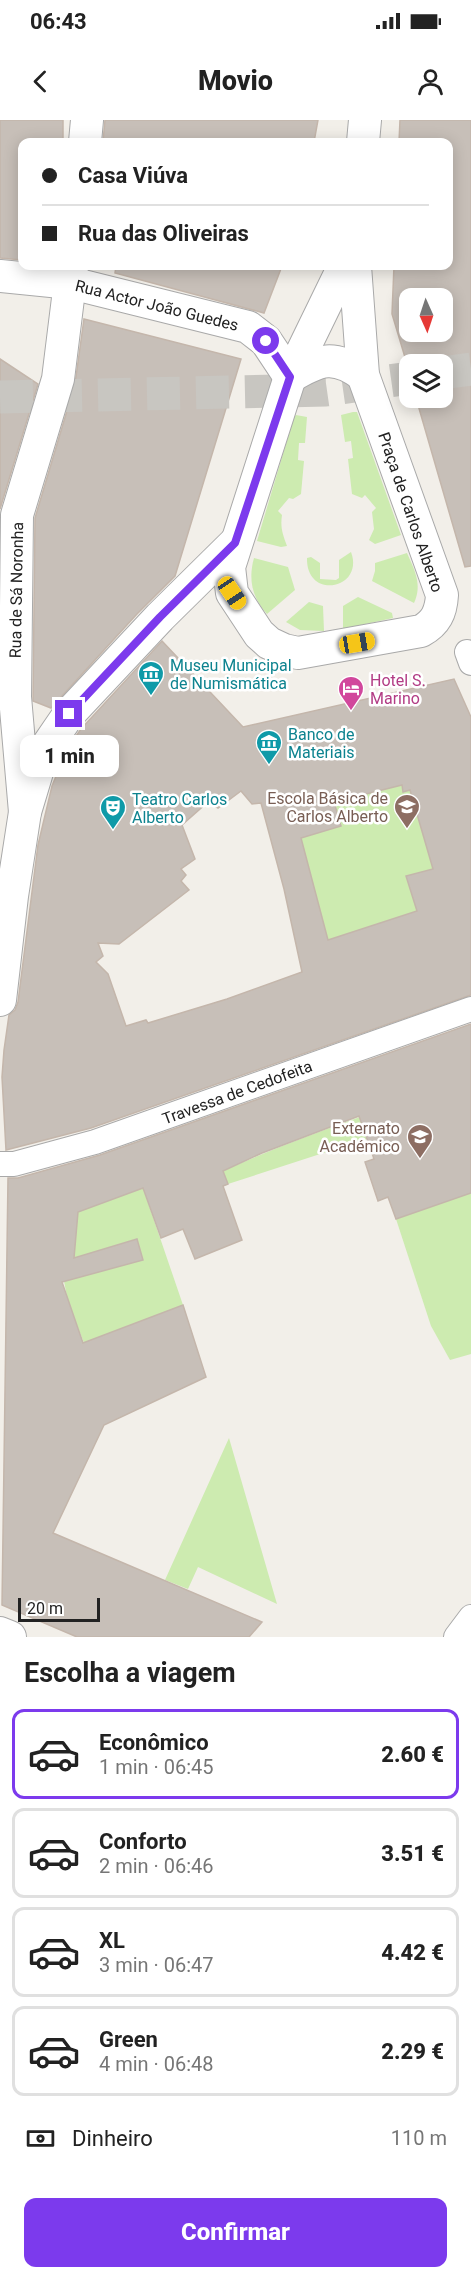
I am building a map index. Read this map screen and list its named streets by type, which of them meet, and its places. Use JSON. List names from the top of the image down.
{
  "streets": {
    "street": [
      "Rua Actor João Guedes",
      "Praça de Carlos Alberto",
      "Rua de Sá Noronha",
      "Travessa de Cedofeita"
    ]
  },
  "crossings": [
    ["Rua Actor João Guedes", "Praça de Carlos Alberto"],
    ["Rua Actor João Guedes", "Rua de Sá Noronha"]
  ],
  "places": {
    "museum": ["Museu Municipal de Numismática", "Banco de Materiais"],
    "hotel": ["Hotel S. Marino"],
    "school or university": ["Escola Básica de Carlos Alberto", "Externato Académico"],
    "theatre": ["Teatro Carlos Alberto"]
  },
  "scale_bar": "20 m",
  "north": "bottom",
  "page": {
    "status": "06:43",
    "header": "Movio",
    "banner": ["Casa Viúva", "Rua das Oliveiras"],
    "bubble": "1 min",
    "scale": "20 m",
    "heading": "Escolha a viagem",
    "list": [
      {
        "name": "Econômico",
        "note": "1 min · 06:45",
        "value": "2.60 €"
      },
      {
        "name": "Conforto",
        "note": "2 min · 06:46",
        "value": "3.51 €"
      },
      {
        "name": "XL",
        "note": "3 min · 06:47",
        "value": "4.42 €"
      },
      {
        "name": "Green",
        "note": "4 min · 06:48",
        "value": "2.29 €"
      }
    ],
    "pay": ["Dinheiro", "110 m"],
    "buttons": "Confirmar"
  }
}
